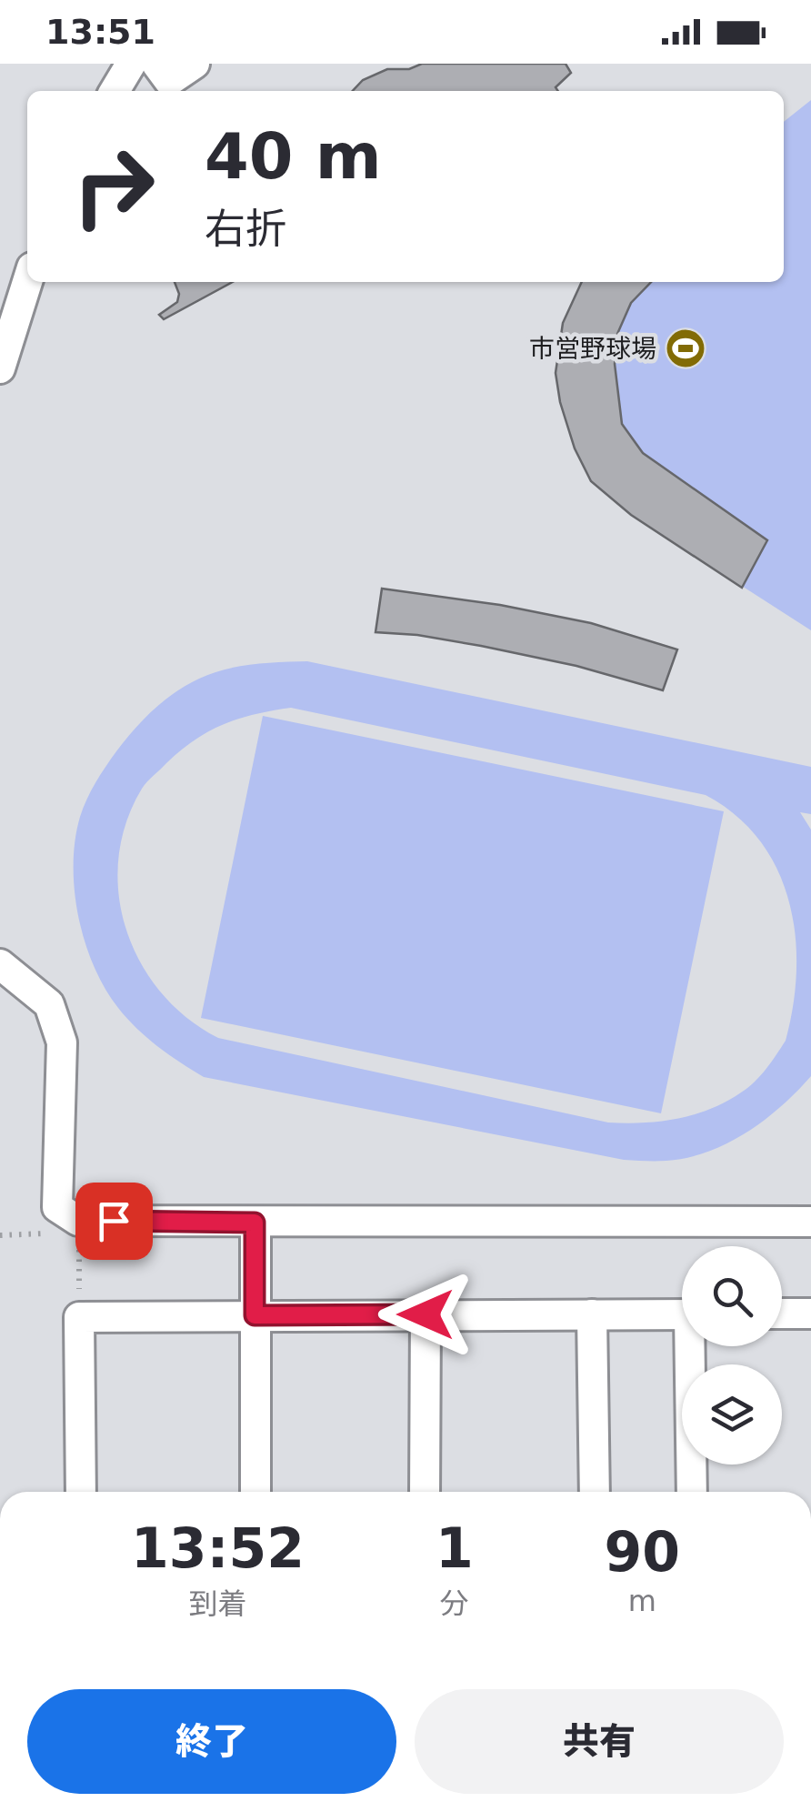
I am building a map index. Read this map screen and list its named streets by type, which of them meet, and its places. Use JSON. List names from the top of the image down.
{
  "places": {
    "sports": ["市営野球場"]
  },
  "page": {
    "status": "13:51",
    "turn": ["40 m", "右折"],
    "eta": [
      "13:52",
      "到着",
      "1",
      "分",
      "90",
      "m"
    ],
    "buttons": ["終了", "共有"]
  }
}
